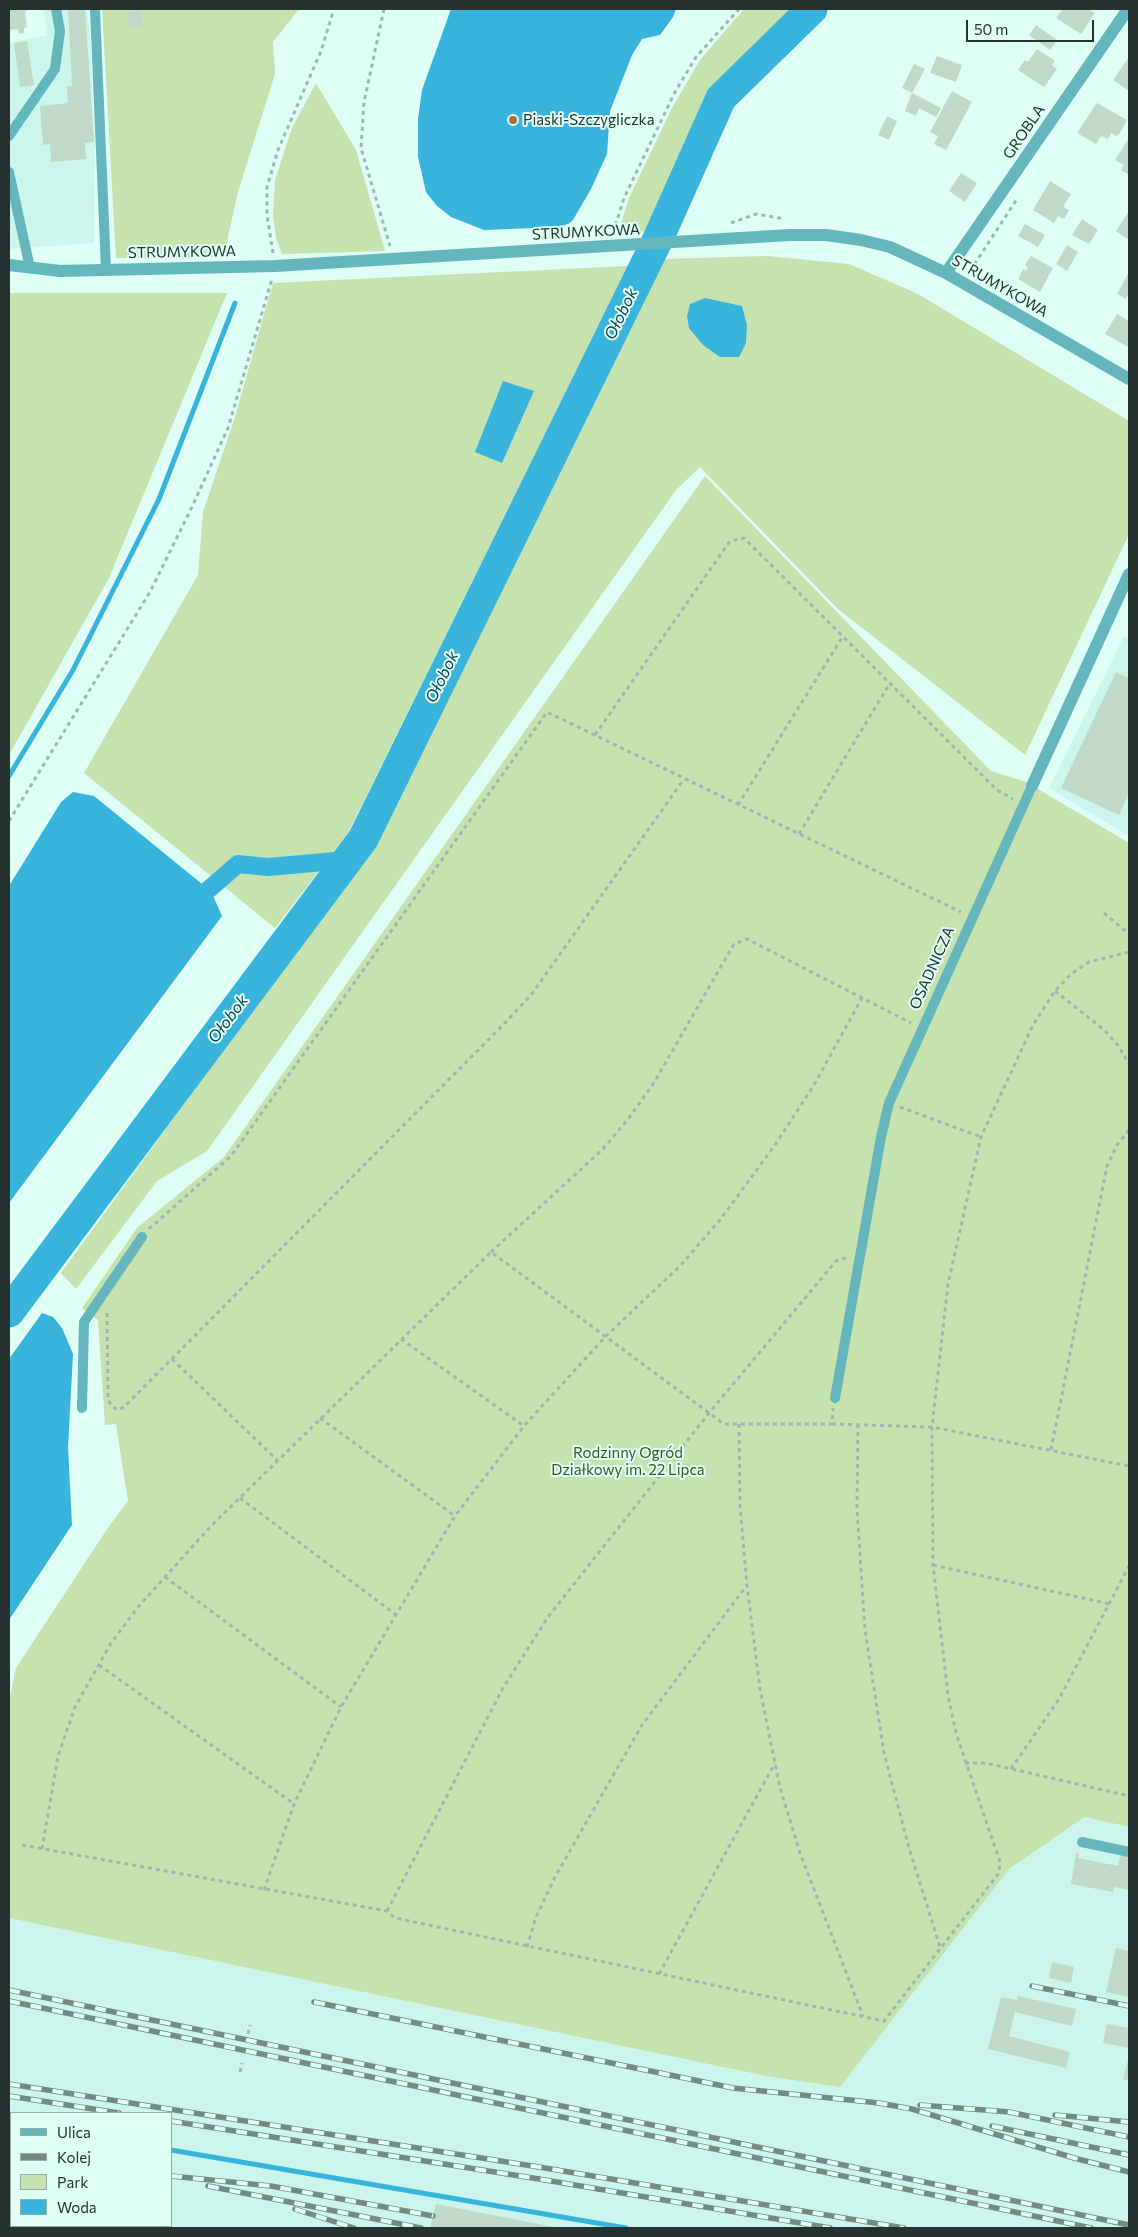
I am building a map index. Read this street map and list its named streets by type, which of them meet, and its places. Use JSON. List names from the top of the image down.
{
  "streets": {
    "street": ["GROBLA", "STRUMYKOWA", "OSADNICZA"]
  },
  "crossings": [
    ["GROBLA", "STRUMYKOWA"]
  ],
  "water": ["Ołobok"],
  "parks": ["Rodzinny Ogród Działkowy im. 22 Lipca"],
  "places": ["Piaski-Szczygliczka"],
  "legend": [
    "Ulica",
    "Kolej",
    "Park",
    "Woda"
  ],
  "scale_bar": "50 m"
}
